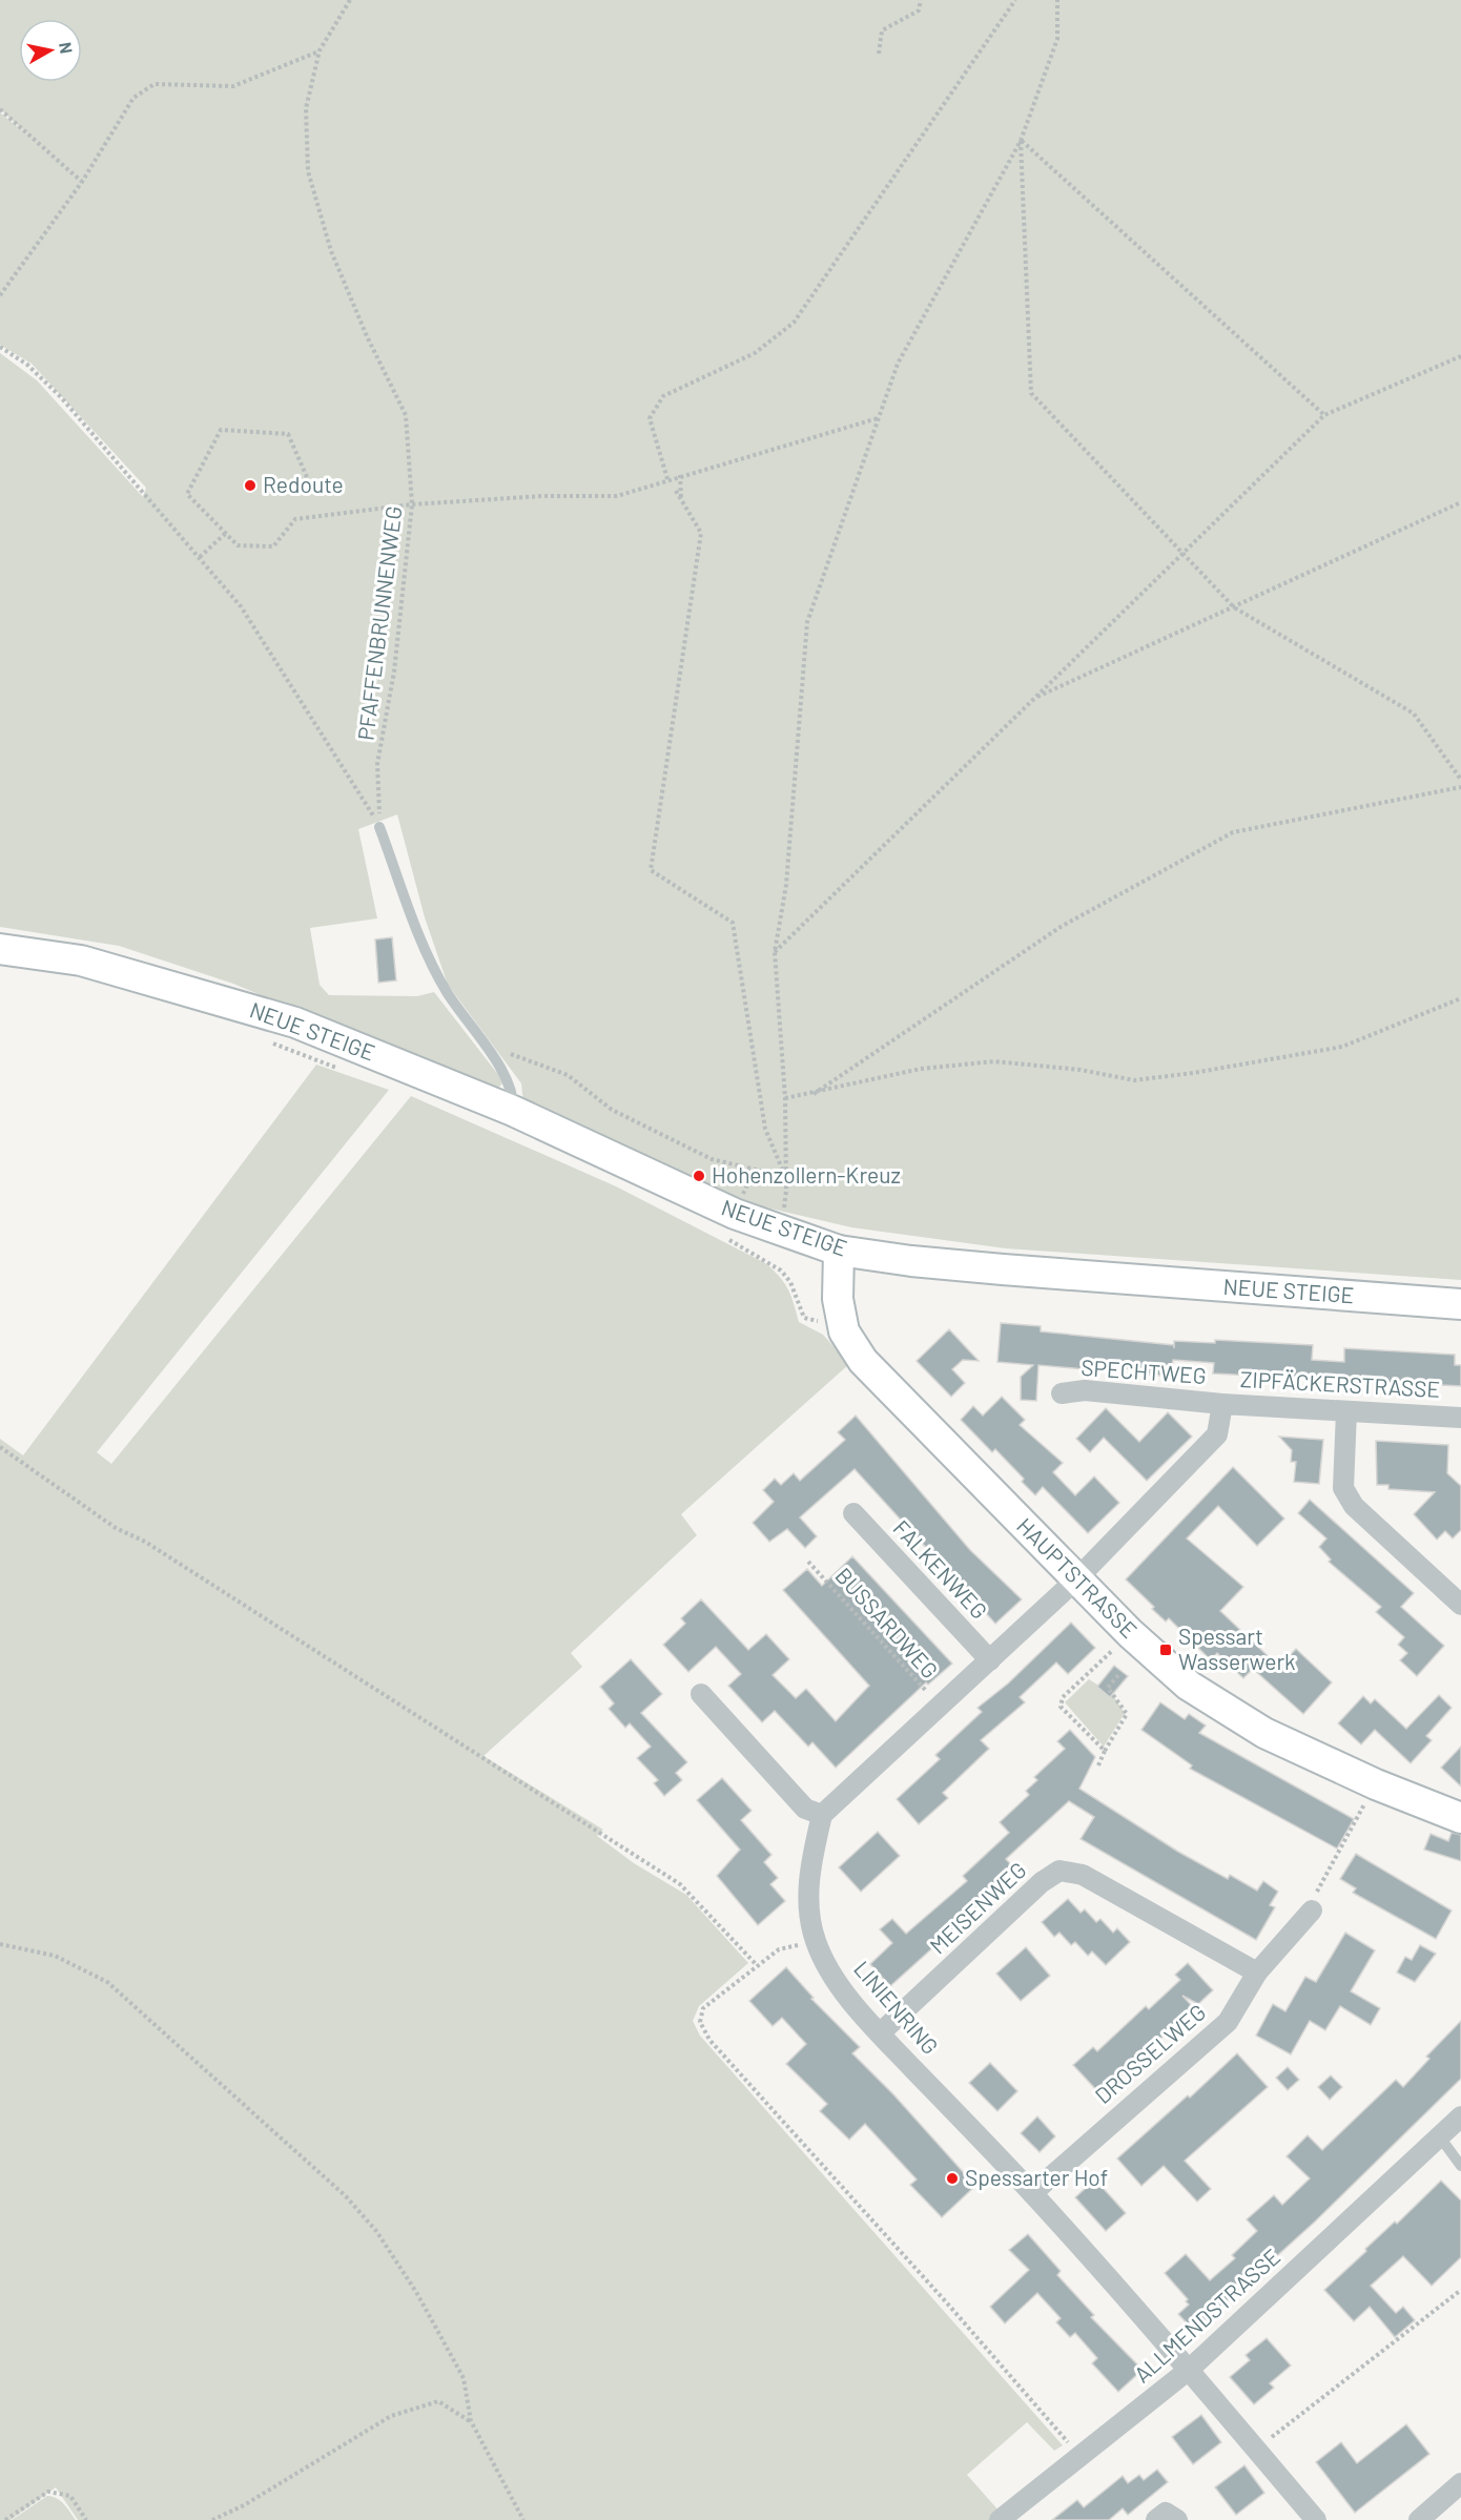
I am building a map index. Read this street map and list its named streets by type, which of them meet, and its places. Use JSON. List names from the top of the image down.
{
  "streets": {
    "main road": ["NEUE STEIGE", "HAUPTSTRASSE"],
    "street": [
      "SPECHTWEG",
      "ZIPFÄCKERSTRASSE",
      "FALKENWEG",
      "MEISENWEG",
      "LINIENRING",
      "DROSSELWEG",
      "ALLMENDSTRASSE"
    ],
    "path": ["PFAFFENBRUNNENWEG", "BUSSARDWEG"]
  },
  "crossings": [
    ["NEUE STEIGE", "HAUPTSTRASSE"],
    ["SPECHTWEG", "ZIPFÄCKERSTRASSE"],
    ["ZIPFÄCKERSTRASSE", "HAUPTSTRASSE"],
    ["MEISENWEG", "LINIENRING"],
    ["MEISENWEG", "DROSSELWEG"],
    ["LINIENRING", "DROSSELWEG"],
    ["LINIENRING", "ALLMENDSTRASSE"]
  ],
  "places": {
    "other": ["Redoute", "Hohenzollern-Kreuz", "Spessarter Hof"],
    "transit": ["Spessart Wasserwerk"]
  },
  "north": "right"
}
